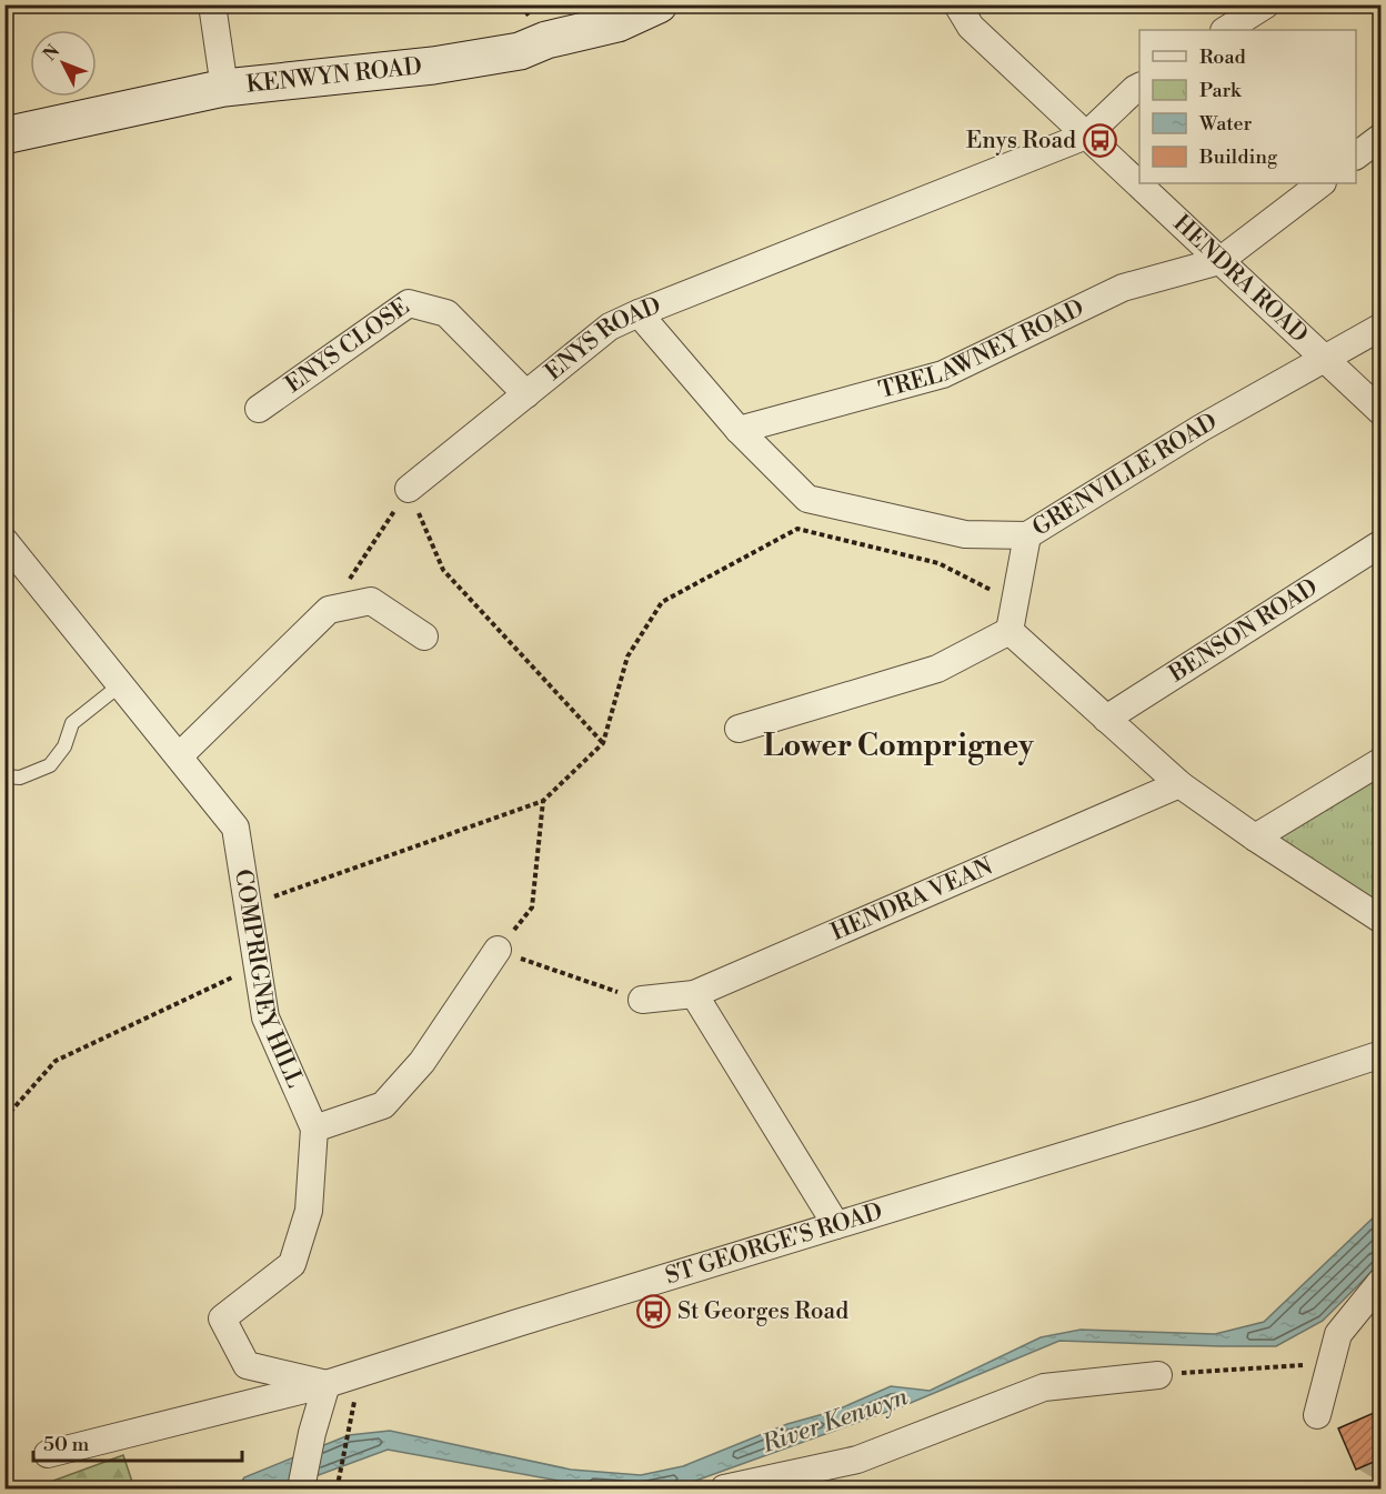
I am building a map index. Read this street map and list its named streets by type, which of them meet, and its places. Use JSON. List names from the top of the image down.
{
  "streets": {
    "main road": ["KENWYN ROAD"],
    "street": [
      "HENDRA ROAD",
      "ENYS ROAD",
      "TRELAWNEY ROAD",
      "ENYS CLOSE",
      "GRENVILLE ROAD",
      "BENSON ROAD",
      "HENDRA VEAN",
      "COMPRIGNEY HILL",
      "ST GEORGE'S ROAD"
    ]
  },
  "crossings": [
    ["HENDRA ROAD", "ENYS ROAD"],
    ["HENDRA ROAD", "TRELAWNEY ROAD"],
    ["HENDRA ROAD", "GRENVILLE ROAD"],
    ["ENYS ROAD", "ENYS CLOSE"],
    ["ENYS ROAD", "GRENVILLE ROAD"],
    ["TRELAWNEY ROAD", "GRENVILLE ROAD"],
    ["COMPRIGNEY HILL", "ST GEORGE'S ROAD"]
  ],
  "districts": ["Lower Comprigney"],
  "water": ["River Kenwyn"],
  "places": {
    "bus stop": ["Enys Road", "St Georges Road"]
  },
  "legend": [
    "Road",
    "Park",
    "Water",
    "Building"
  ],
  "scale_bar": "50 m",
  "north": "top left"
}
